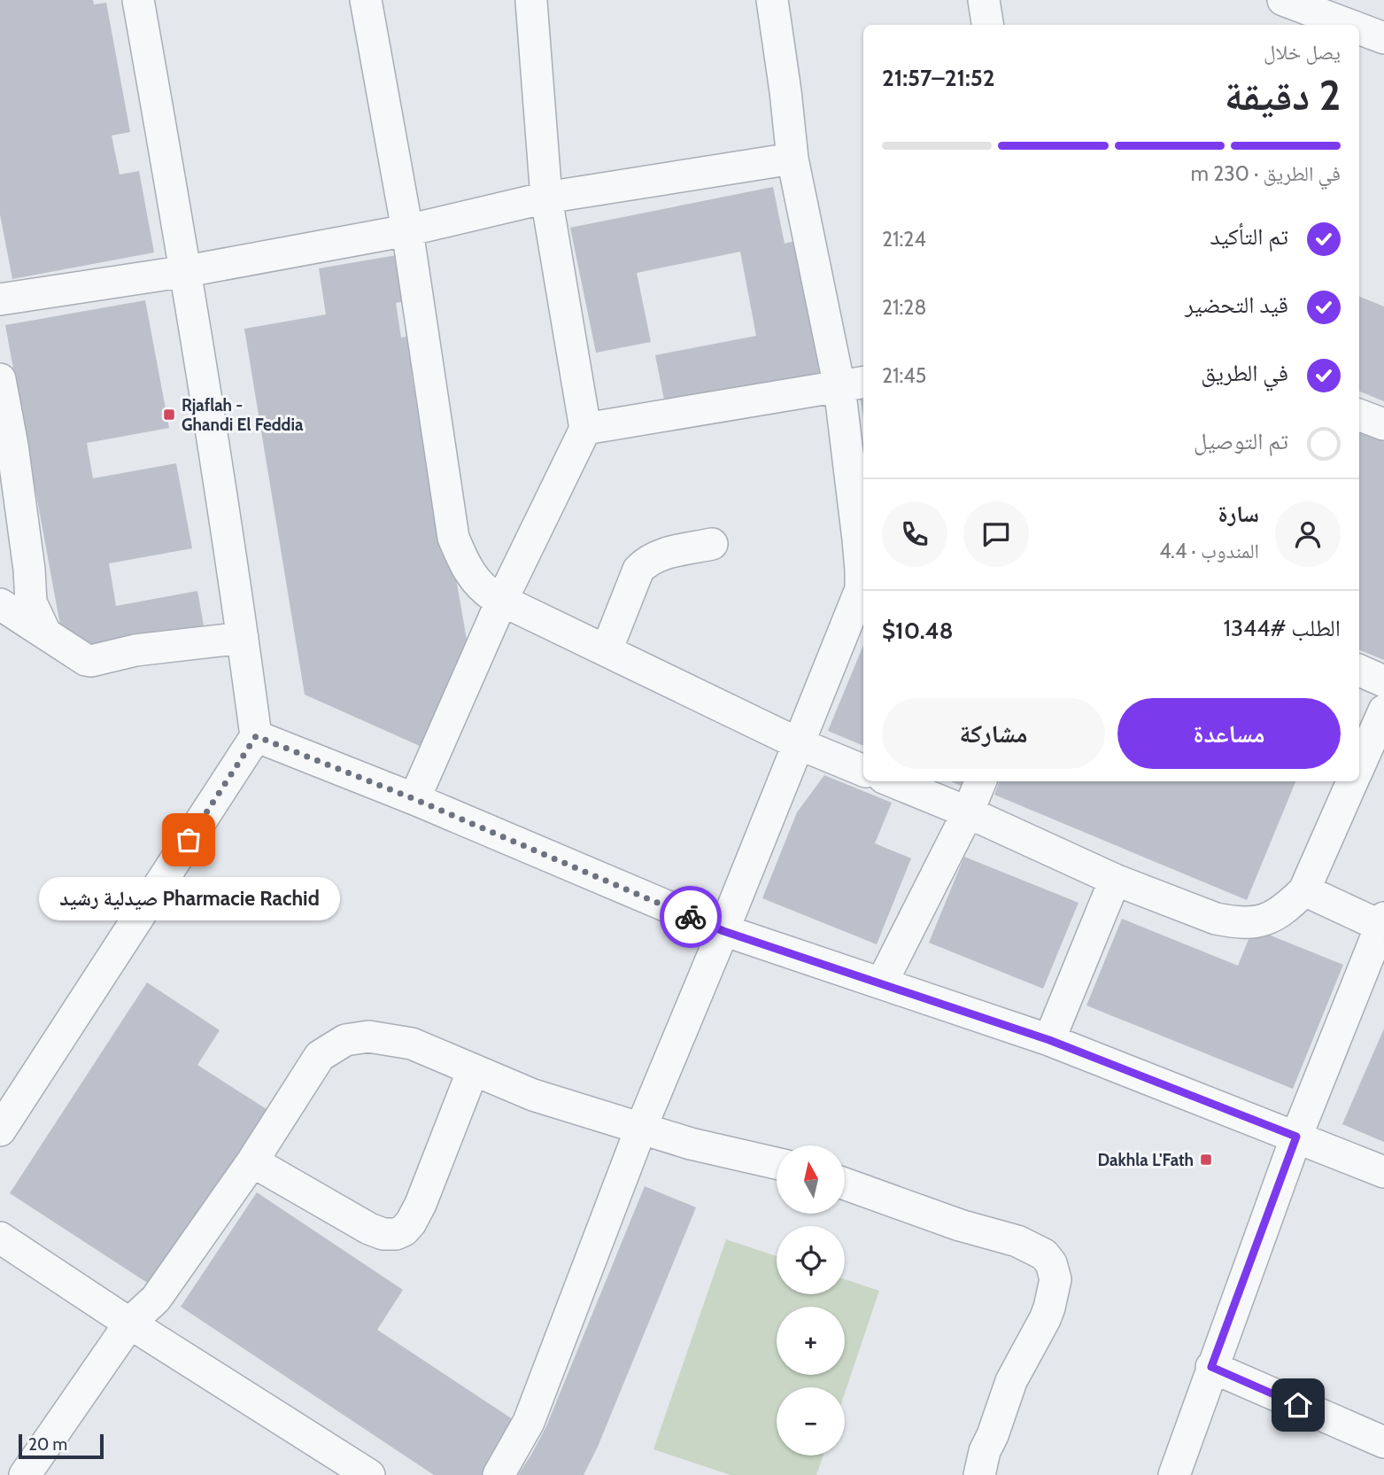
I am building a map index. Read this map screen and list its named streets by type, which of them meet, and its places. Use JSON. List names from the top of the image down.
{
  "places": {
    "transit": ["Rjaflah - Ghandi El Feddia", "Dakhla L'Fath"],
    "other": ["Pharmacie Rachid صيدلية رشيد"]
  },
  "scale_bar": "20 m",
  "north": "top",
  "page": {
    "heading": ["2 دقيقة", "يصل خلال", "21:52–21:57"],
    "panel": [
      "سارة",
      "المندوب · 4.4",
      "الطلب #1344",
      "$10.48"
    ],
    "bar": "في الطريق · 230 m",
    "list": [
      ["تم التأكيد", "21:24"],
      ["قيد التحضير", "21:28"],
      ["في الطريق", "21:45"],
      "تم التوصيل"
    ],
    "buttons": ["مساعدة", "مشاركة"],
    "bubble": "Pharmacie Rachid صيدلية رشيد",
    "map_buttons": ["+", "−"],
    "scale": "20 m"
  }
}
